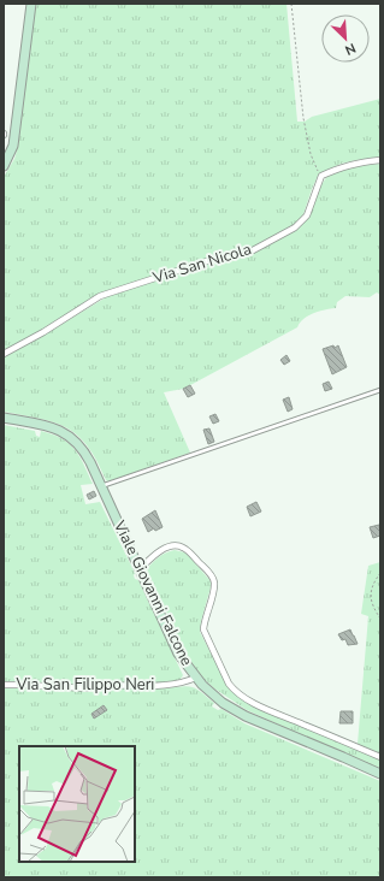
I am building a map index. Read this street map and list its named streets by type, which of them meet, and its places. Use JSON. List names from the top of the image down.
{
  "streets": {
    "street": ["Via San Nicola", "Viale Giovanni Falcone", "Via San Filippo Neri"]
  },
  "crossings": [
    ["Viale Giovanni Falcone", "Via San Filippo Neri"]
  ],
  "north": "bottom right"
}
